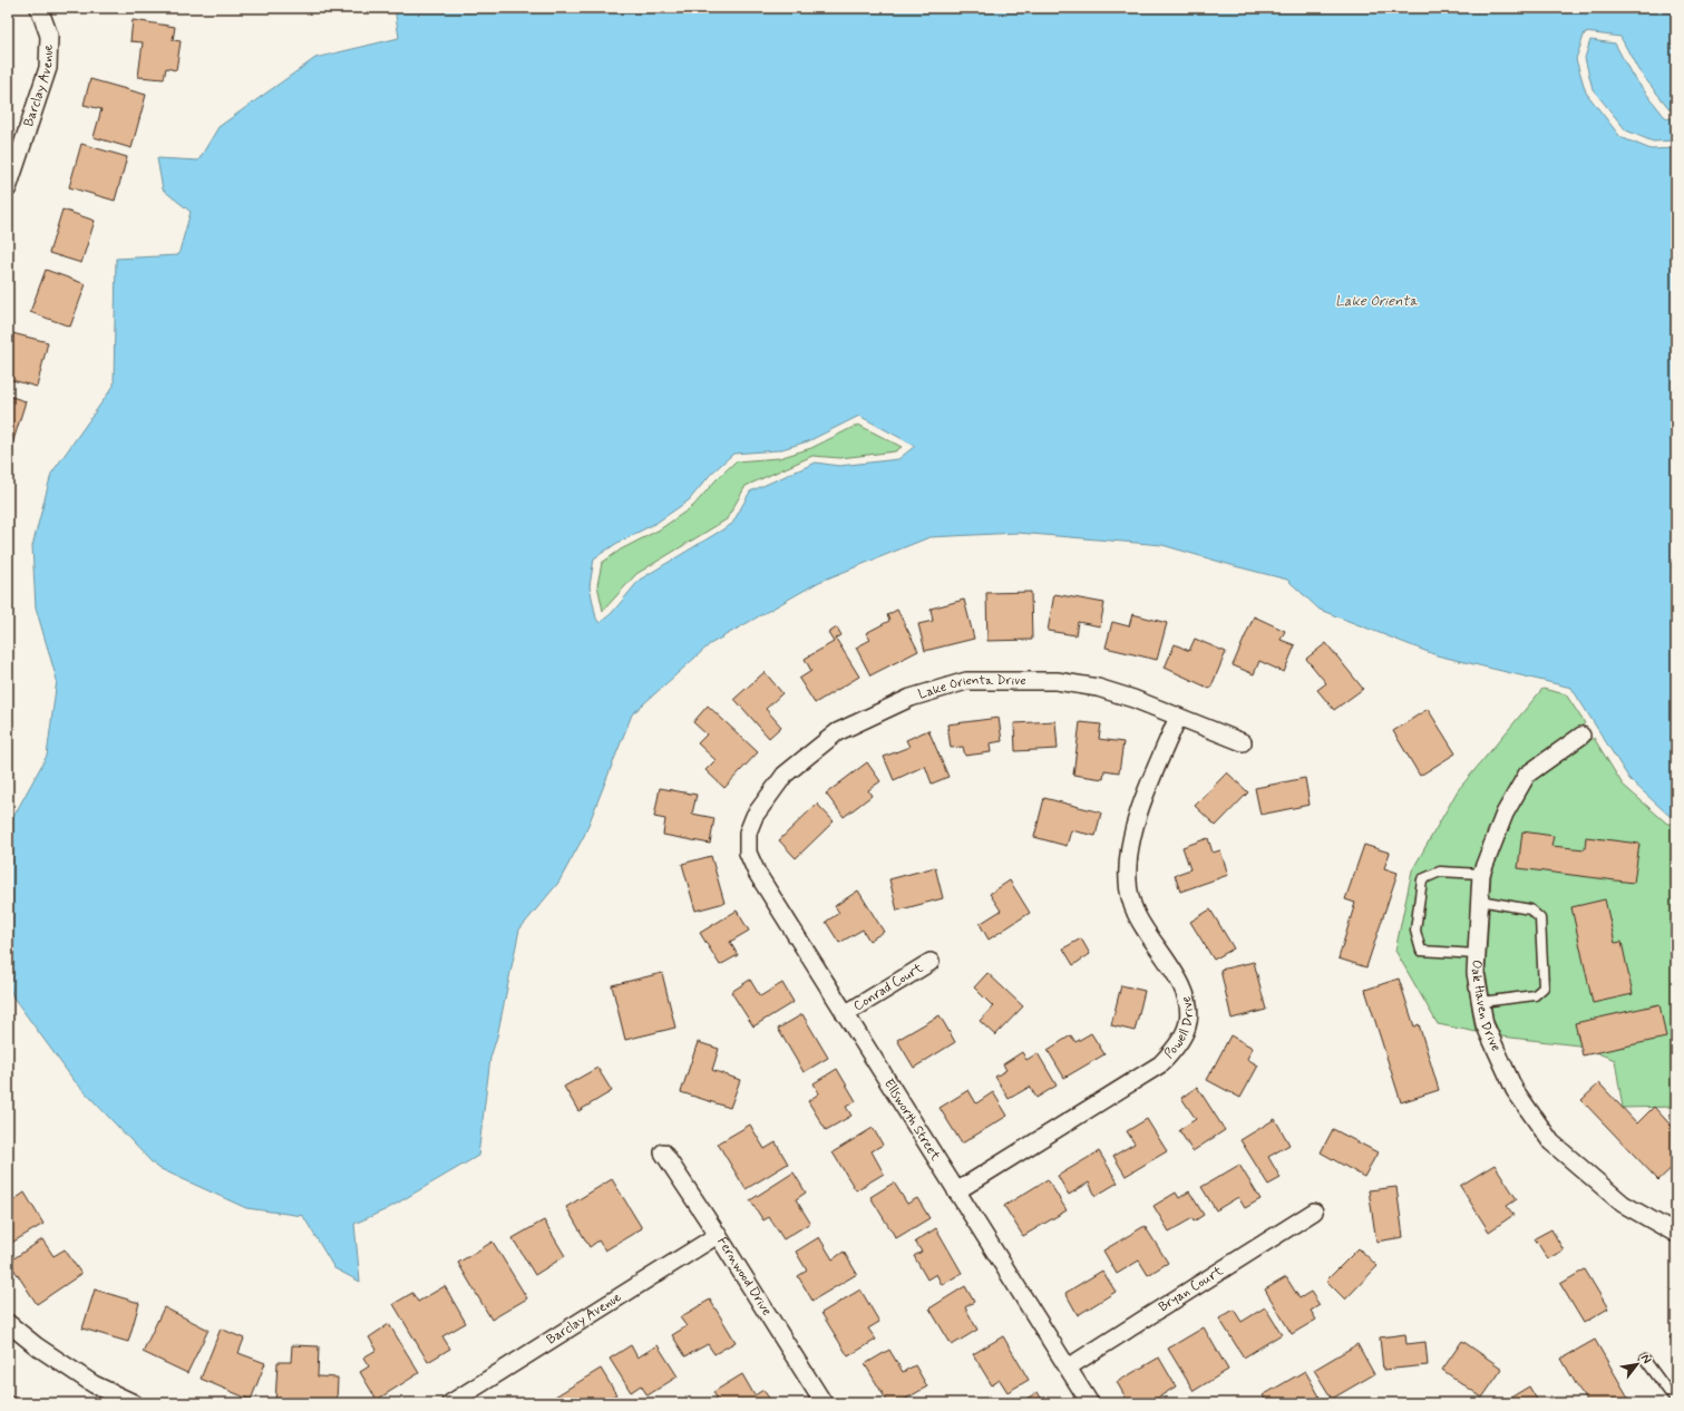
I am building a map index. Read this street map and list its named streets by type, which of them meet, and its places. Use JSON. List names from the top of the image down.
{
  "streets": {
    "street": [
      "Barclay Avenue",
      "Lake Orienta Drive",
      "Conrad Court",
      "Oak Haven Drive",
      "Powell Drive",
      "Ellsworth Street",
      "Fernwood Drive",
      "Bryan Court"
    ]
  },
  "crossings": [
    ["Barclay Avenue", "Fernwood Drive"],
    ["Lake Orienta Drive", "Powell Drive"],
    ["Lake Orienta Drive", "Ellsworth Street"],
    ["Conrad Court", "Ellsworth Street"],
    ["Powell Drive", "Ellsworth Street"],
    ["Ellsworth Street", "Bryan Court"]
  ],
  "water": ["Lake Orienta"],
  "north": "top right"
}
